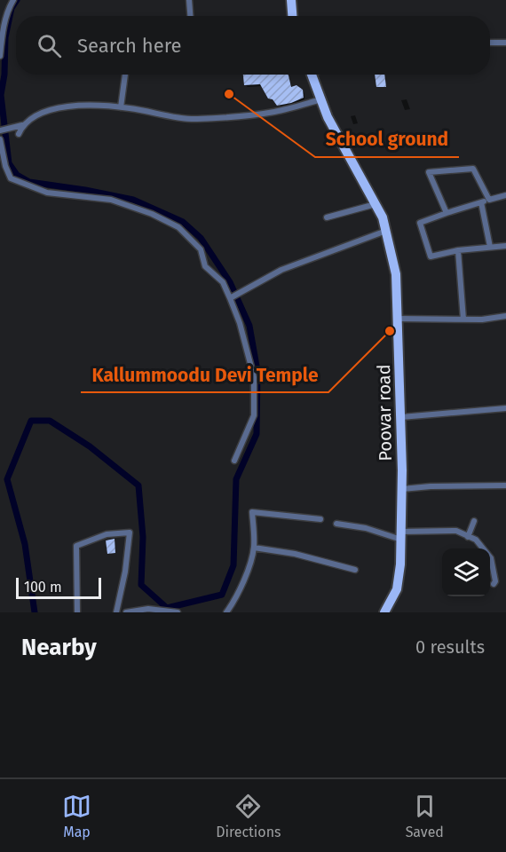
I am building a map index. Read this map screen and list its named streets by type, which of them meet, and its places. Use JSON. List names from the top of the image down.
{
  "streets": {
    "main road": ["Poovar road"]
  },
  "places": ["School ground", "Kallummoodu Devi Temple"],
  "scale_bar": "100 m",
  "page": {
    "search": "Search here",
    "scale": "100 m",
    "heading": ["Nearby", "0 results"],
    "nav": ["Map", "Directions", "Saved"]
  }
}
